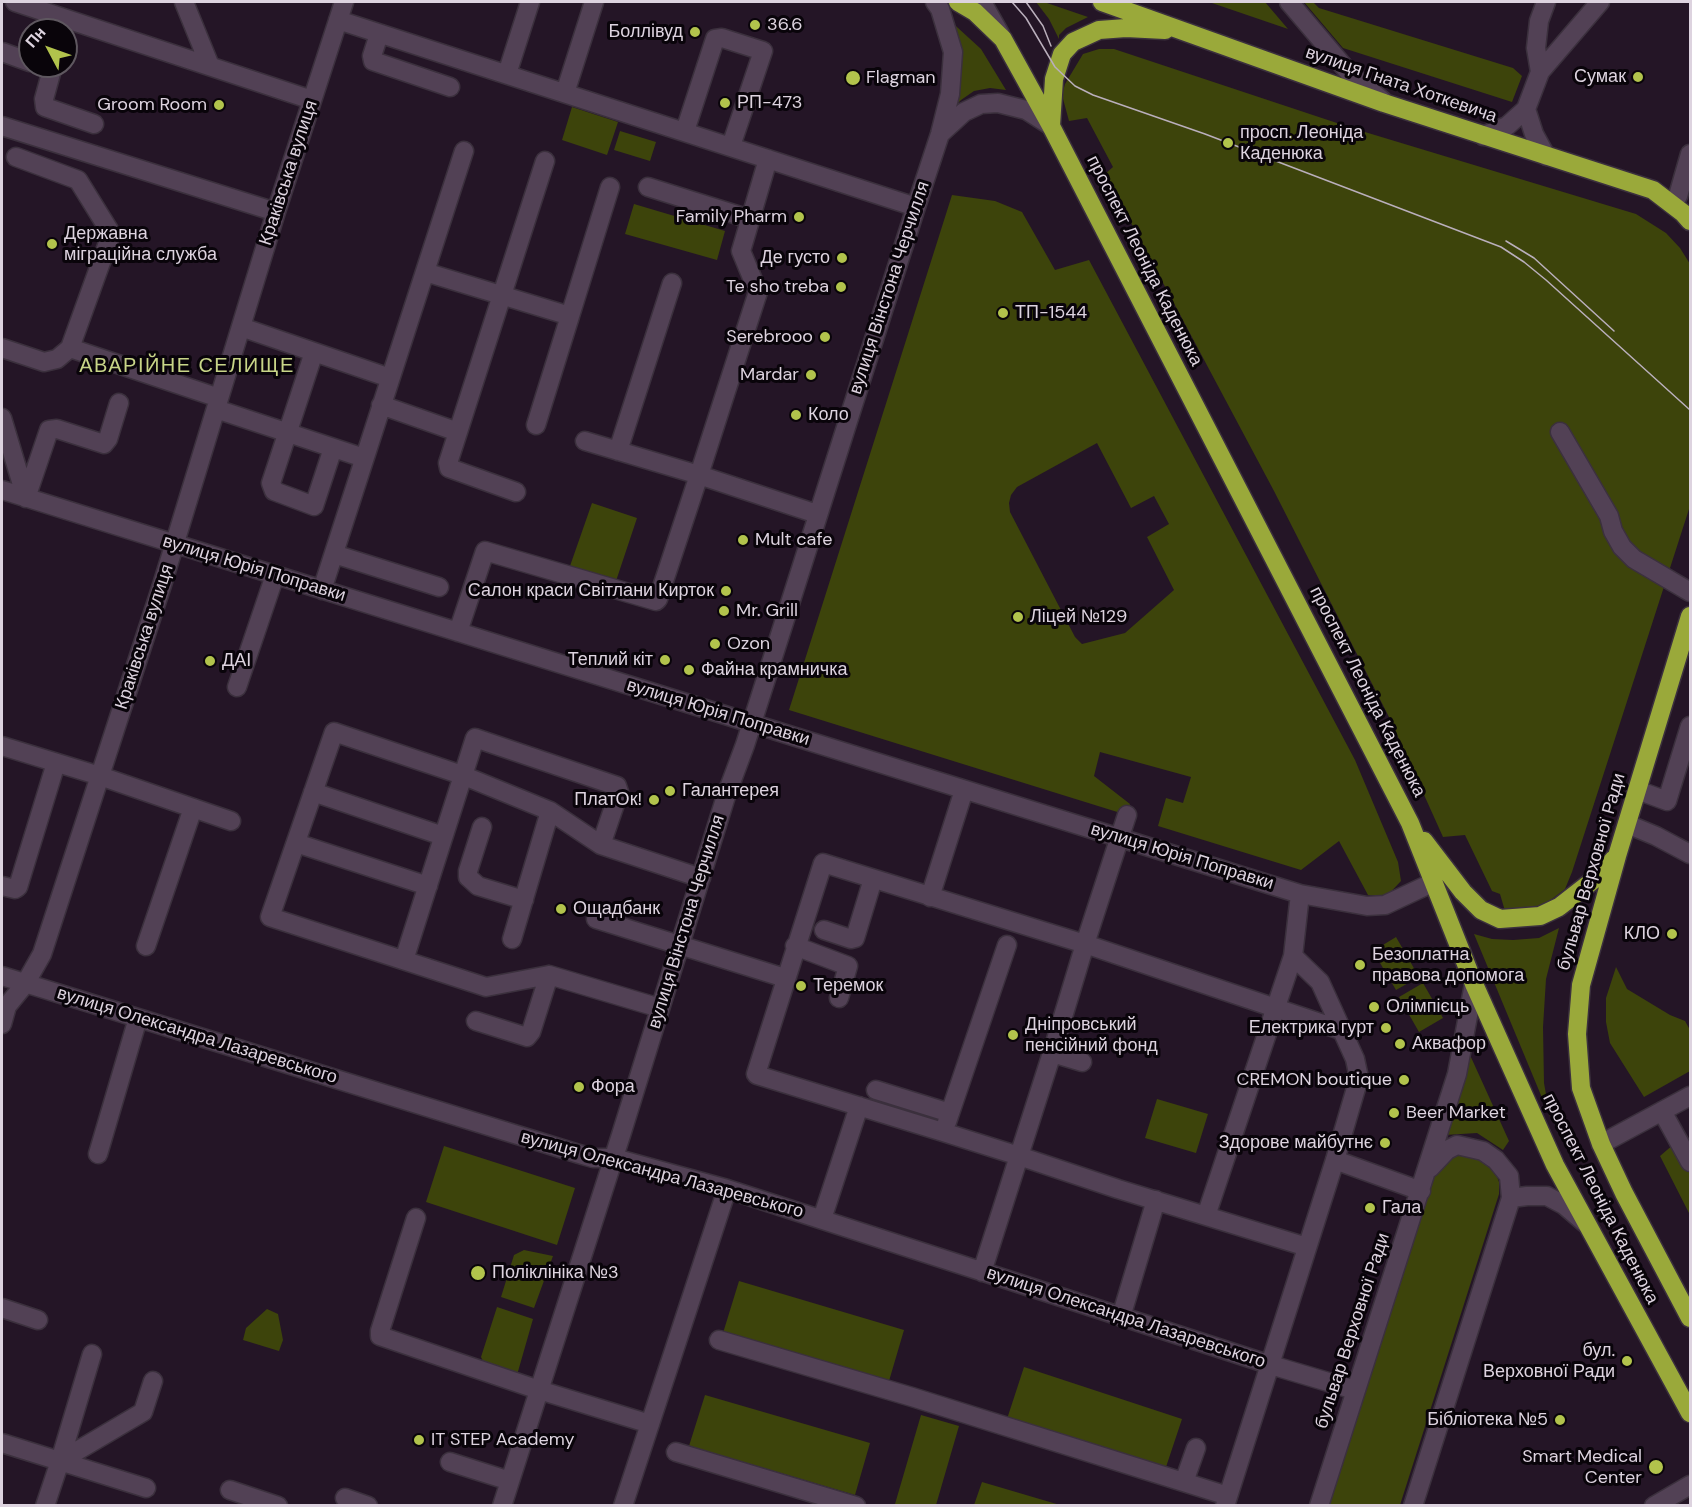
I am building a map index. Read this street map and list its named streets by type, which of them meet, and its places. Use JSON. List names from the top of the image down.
{
  "streets": {
    "highway": ["вулиця Гната Хоткевича", "проспект Леоніда Каденюка", "бульвар Верховної Ради"],
    "street": [
      "Краківська вулиця",
      "вулиця Вінстона Черчилля",
      "вулиця Юрія Поправки",
      "вулиця Олександра Лазаревського"
    ]
  },
  "crossings": [
    ["Краківська вулиця", "вулиця Юрія Поправки"],
    ["Краківська вулиця", "вулиця Олександра Лазаревського"],
    ["проспект Леоніда Каденюка", "вулиця Вінстона Черчилля"],
    ["проспект Леоніда Каденюка", "вулиця Юрія Поправки"],
    ["проспект Леоніда Каденюка", "бульвар Верховної Ради"],
    ["вулиця Вінстона Черчилля", "вулиця Юрія Поправки"],
    ["вулиця Вінстона Черчилля", "вулиця Олександра Лазаревського"],
    ["бульвар Верховної Ради", "вулиця Олександра Лазаревського"]
  ],
  "districts": ["АВАРІЙНЕ СЕЛИЩЕ"],
  "places": [
    "36.6",
    "Боллівуд",
    "Сумак",
    "Flagman",
    "РП-473",
    "Groom Room",
    "просп. Леоніда Каденюка",
    "Family Pharm",
    "Державна міграційна служба",
    "Де густо",
    "Te sho treba",
    "ТП-1544",
    "Serebrooo",
    "Mardar",
    "Коло",
    "Mult cafe",
    "Салон краси Світлани Кирток",
    "Mr. Grill",
    "Ліцей №129",
    "Ozon",
    "Теплий кіт",
    "ДАІ",
    "Файна крамничка",
    "Галантерея",
    "ПлатОк!",
    "Ощадбанк",
    "КЛО",
    "Безоплатна правова допомога",
    "Теремок",
    "Олімпієць",
    "Електрика гурт",
    "Дніпровський пенсійний фонд",
    "Аквафор",
    "CREMON boutique",
    "Фора",
    "Beer Market",
    "Здорове майбутнє",
    "Гала",
    "Поліклініка №3",
    "бул. Верховної Ради",
    "Бібліотека №5",
    "IT STEP Academy",
    "Smart Medical Center"
  ],
  "north": "top left"
}
